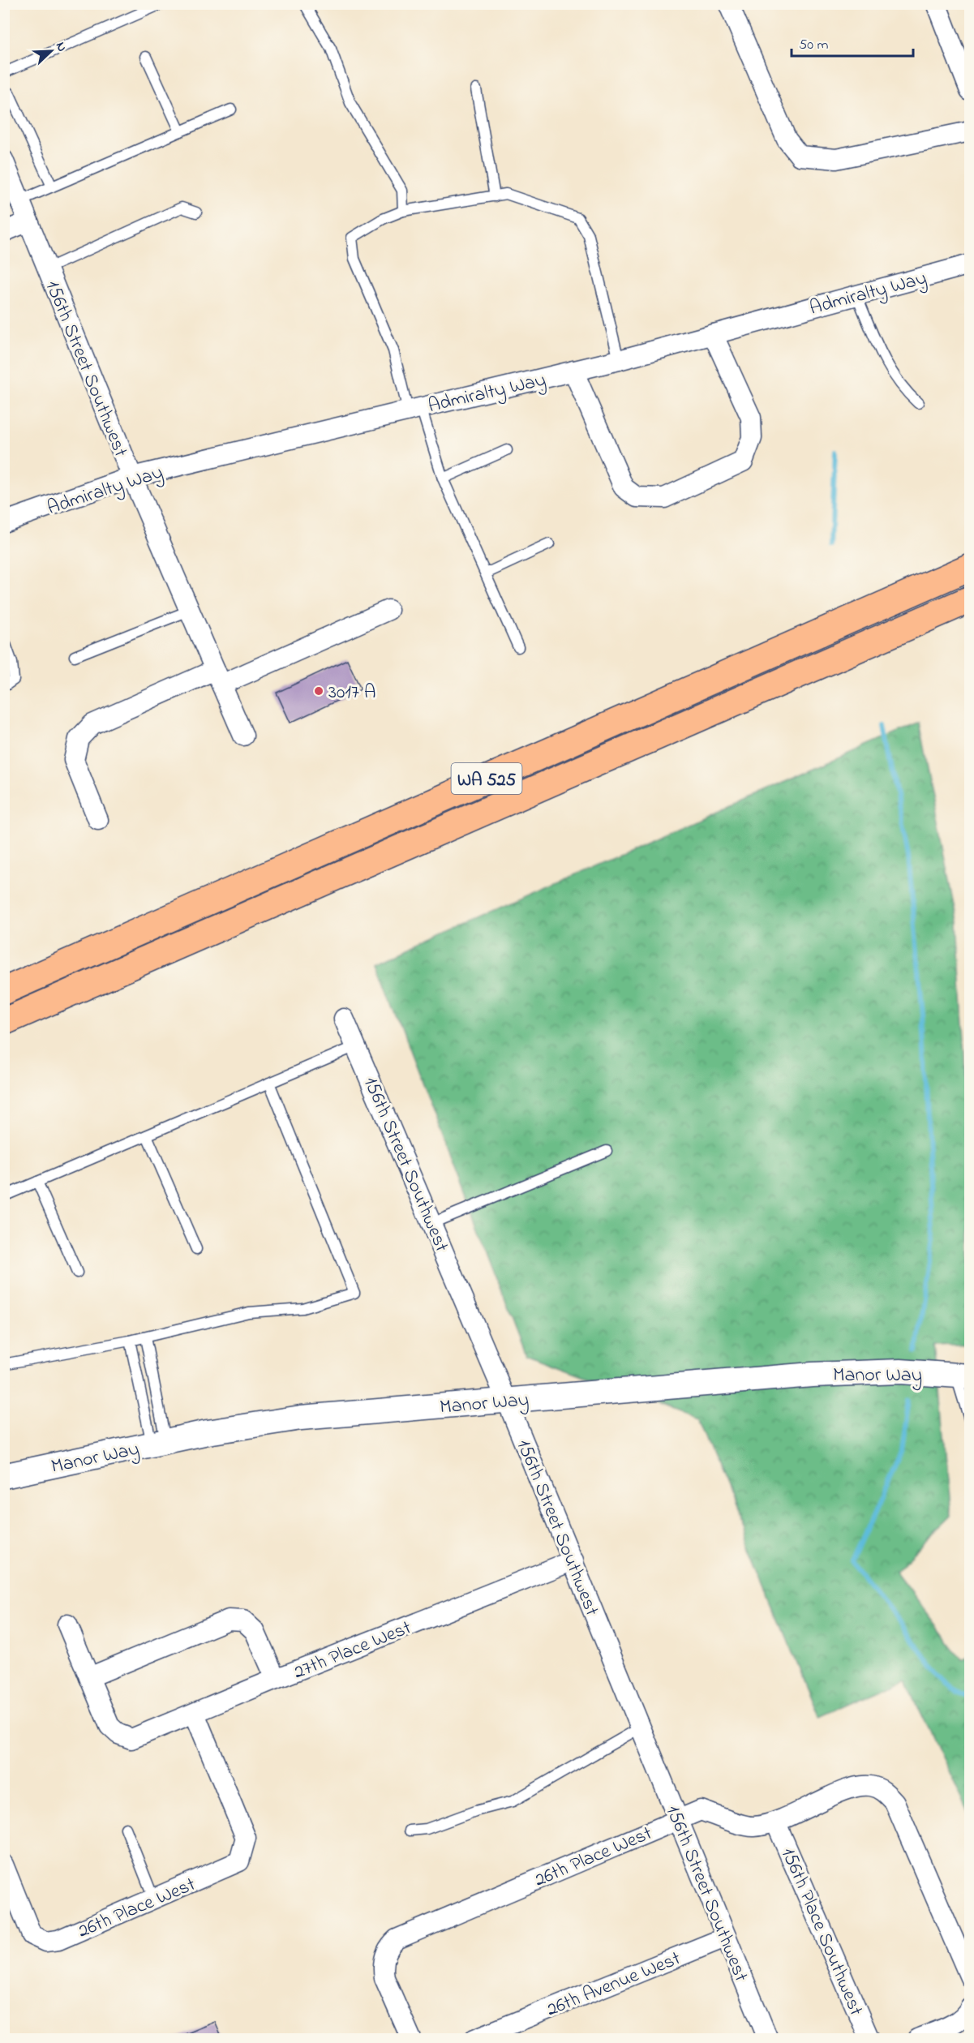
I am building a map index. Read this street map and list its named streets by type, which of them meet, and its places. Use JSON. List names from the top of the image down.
{
  "streets": {
    "highway": ["WA 525"],
    "street": [
      "Admiralty Way",
      "156th Street Southwest",
      "Manor Way",
      "27th Place West",
      "26th Place West",
      "156th Place Southwest",
      "26th Avenue West"
    ]
  },
  "crossings": [
    ["Admiralty Way", "156th Street Southwest"],
    ["156th Street Southwest", "Manor Way"],
    ["156th Street Southwest", "27th Place West"],
    ["156th Street Southwest", "26th Place West"],
    ["156th Street Southwest", "26th Avenue West"],
    ["27th Place West", "26th Place West"],
    ["26th Place West", "156th Place Southwest"]
  ],
  "places": ["3017 A"],
  "scale_bar": "50 m",
  "north": "top right"
}
